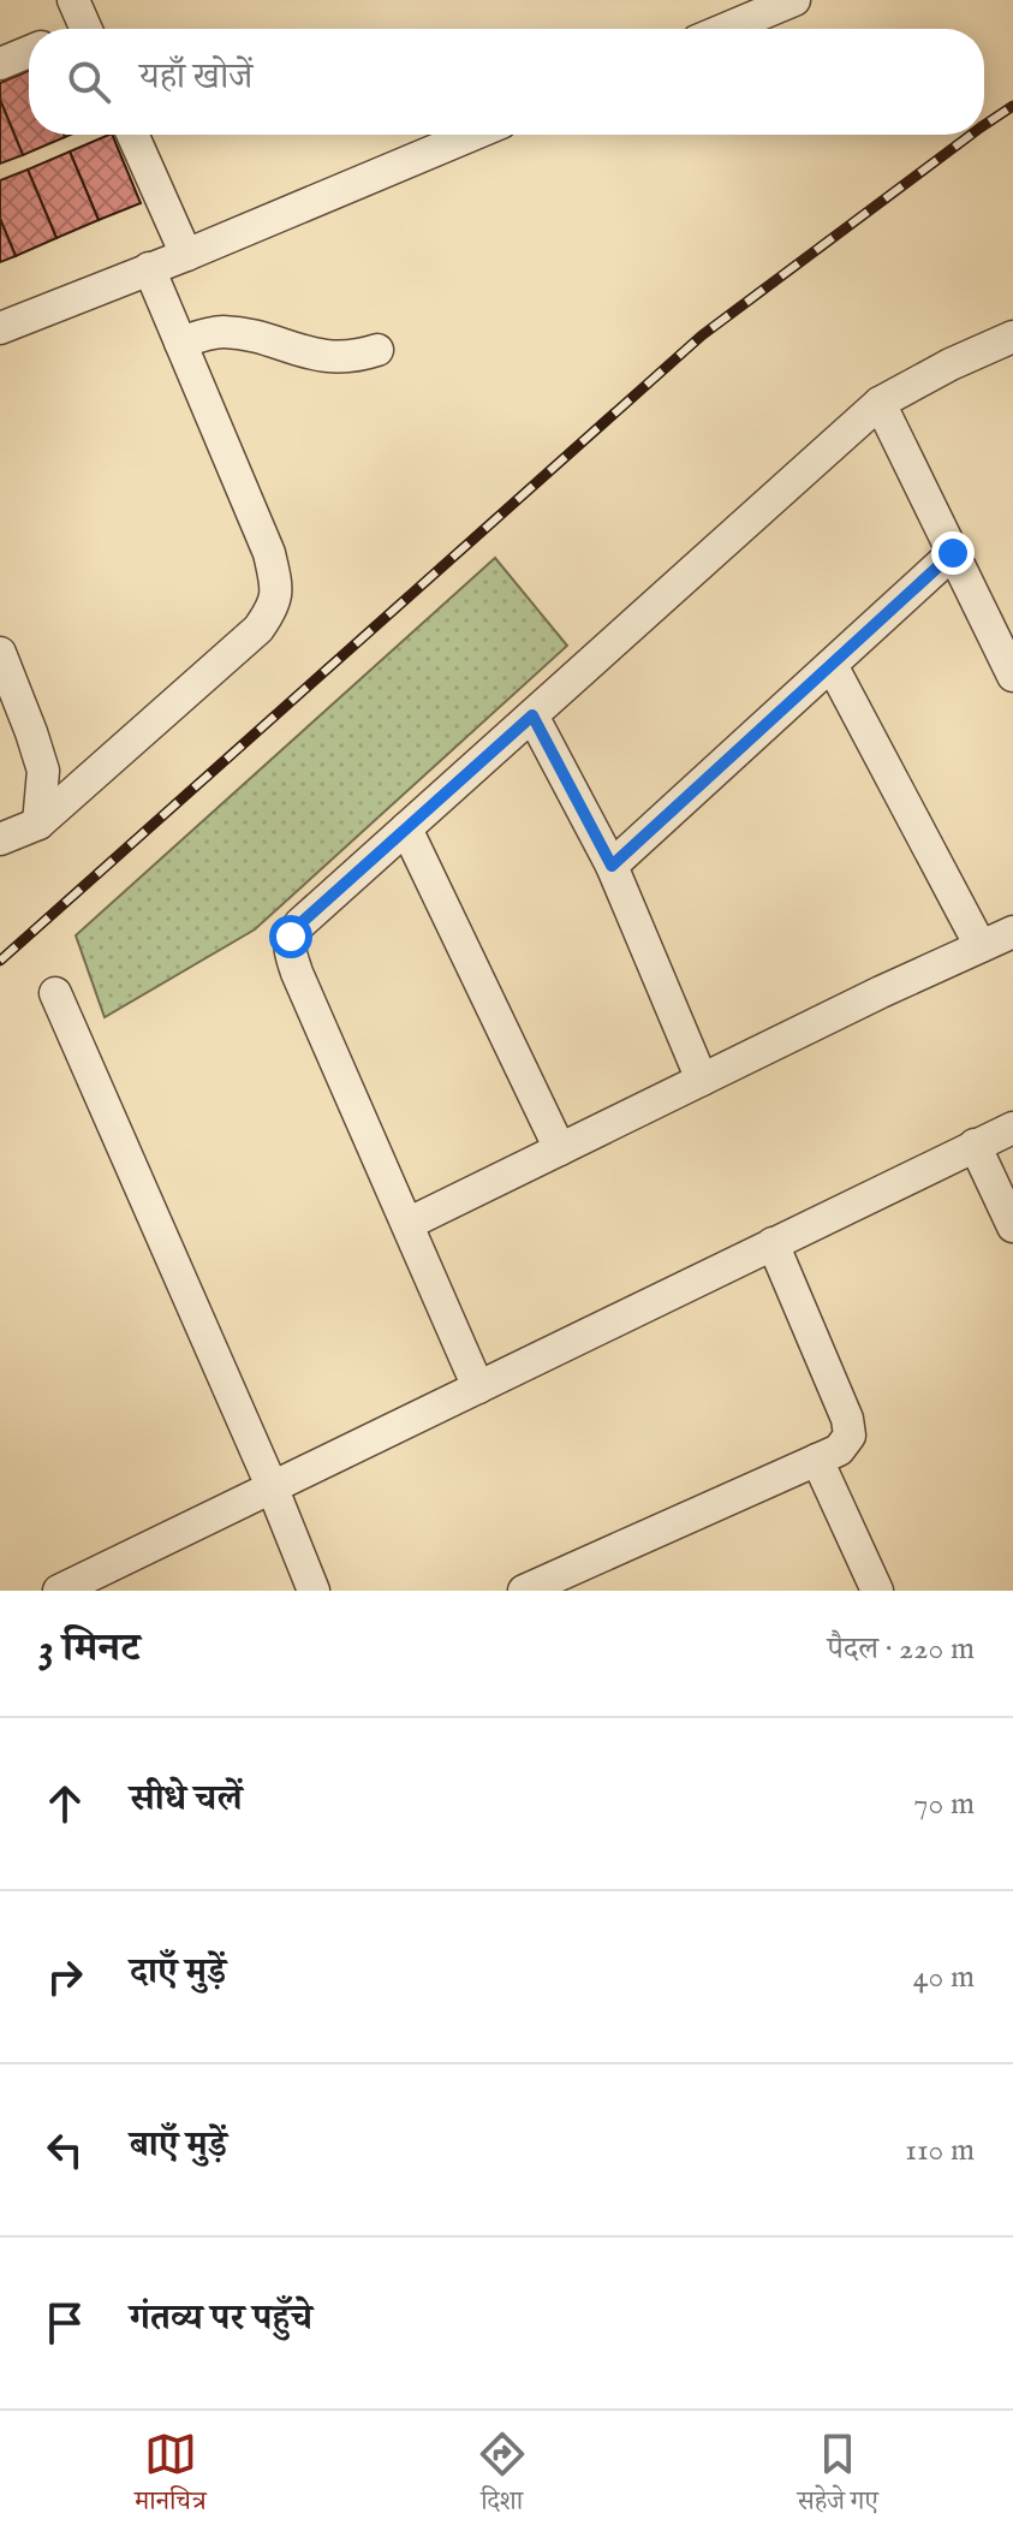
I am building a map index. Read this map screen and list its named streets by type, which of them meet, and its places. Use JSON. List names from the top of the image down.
{
  "page": {
    "search": "यहाँ खोजें",
    "heading": ["3 मिनट", "पैदल · 220 m"],
    "list": [
      ["सीधे चलें", "70 m"],
      ["दाएँ मुड़ें", "40 m"],
      ["बाएँ मुड़ें", "110 m"],
      "गंतव्य पर पहुँचे"
    ],
    "nav": ["मानचित्र", "दिशा", "सहेजे गए"]
  }
}
